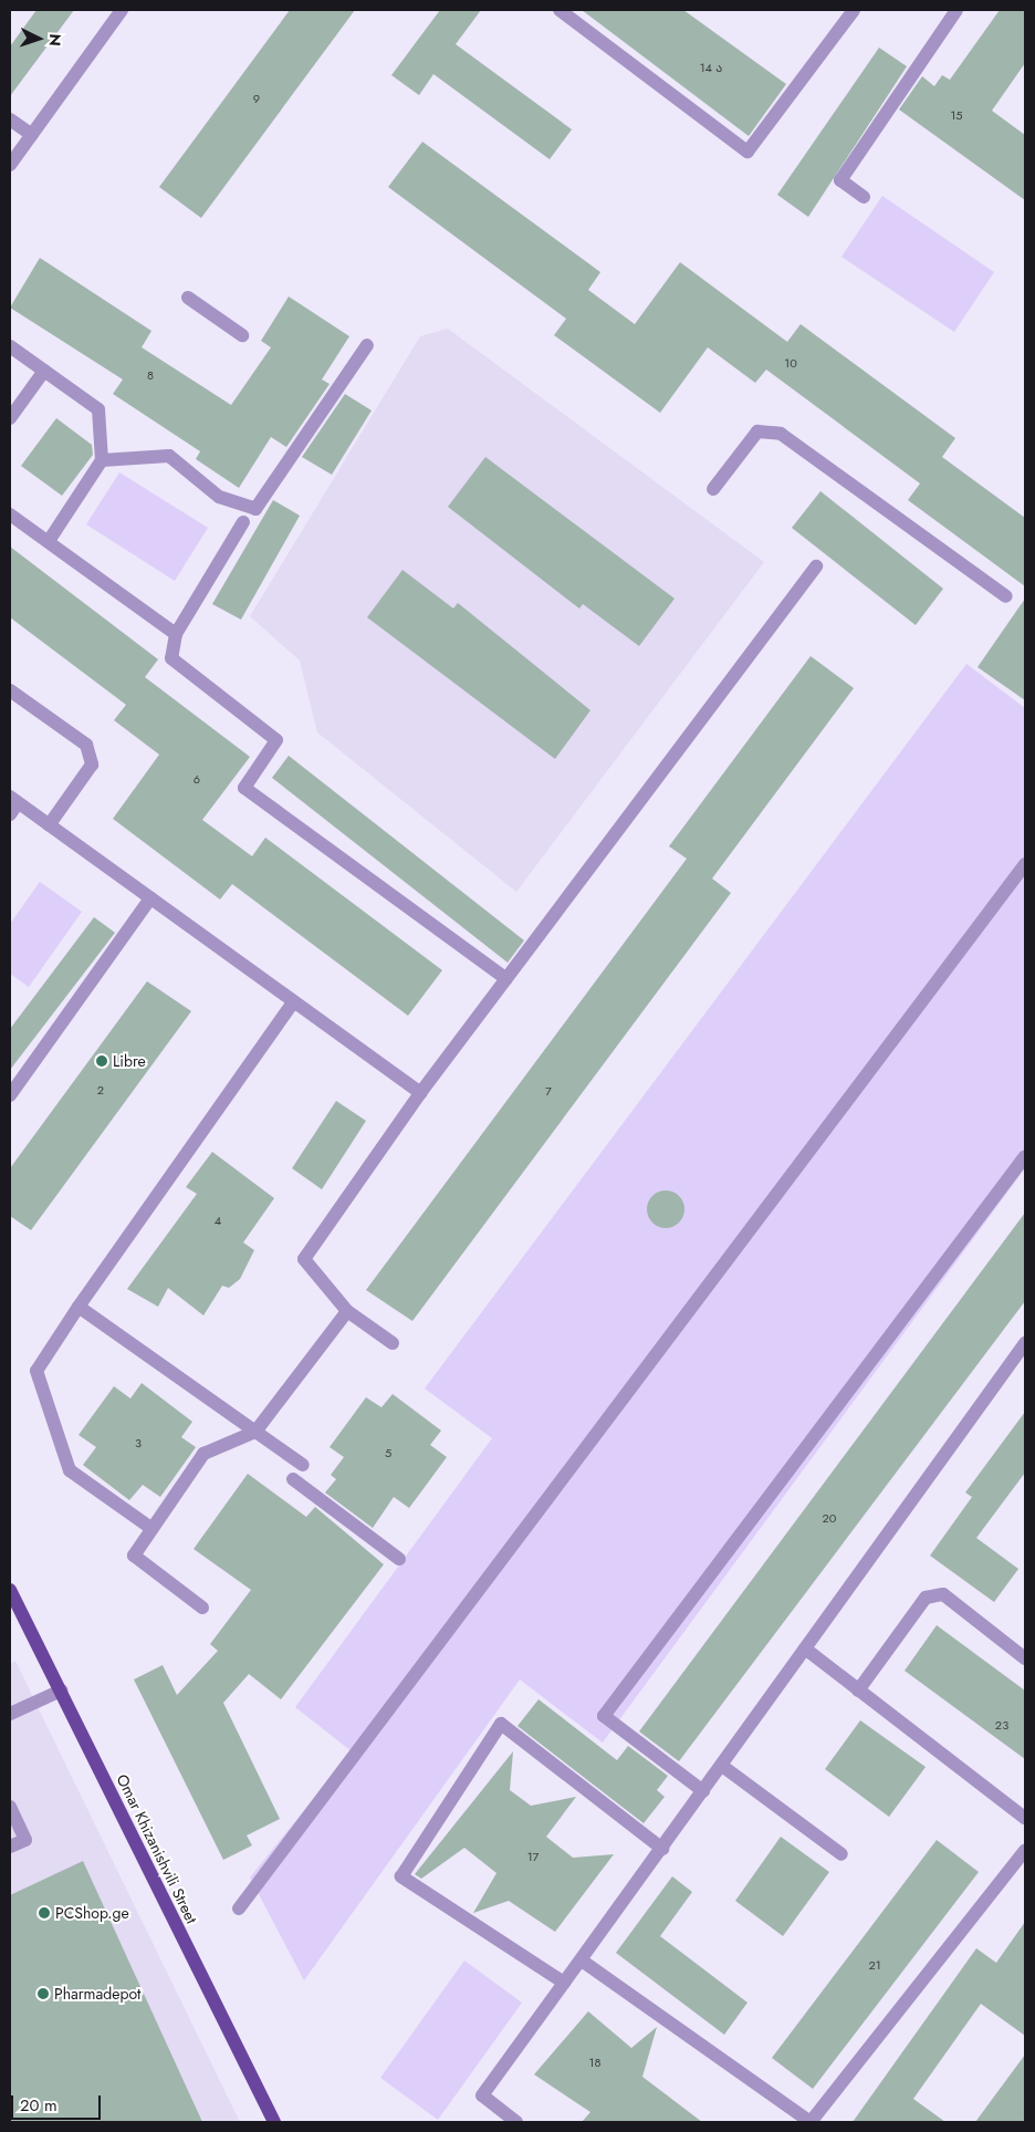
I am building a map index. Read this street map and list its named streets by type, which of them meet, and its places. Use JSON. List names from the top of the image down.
{
  "streets": {
    "main road": ["Omar Khizanishvili Street"]
  },
  "places": ["Libre", "PCShop.ge", "Pharmadepot"],
  "house_numbers": [
    "14 ა",
    "9",
    "15",
    "10",
    "8",
    "6",
    "2",
    "7",
    "4",
    "3",
    "5",
    "20",
    "23",
    "17",
    "21",
    "18"
  ],
  "scale_bar": "20 m",
  "north": "right"
}
